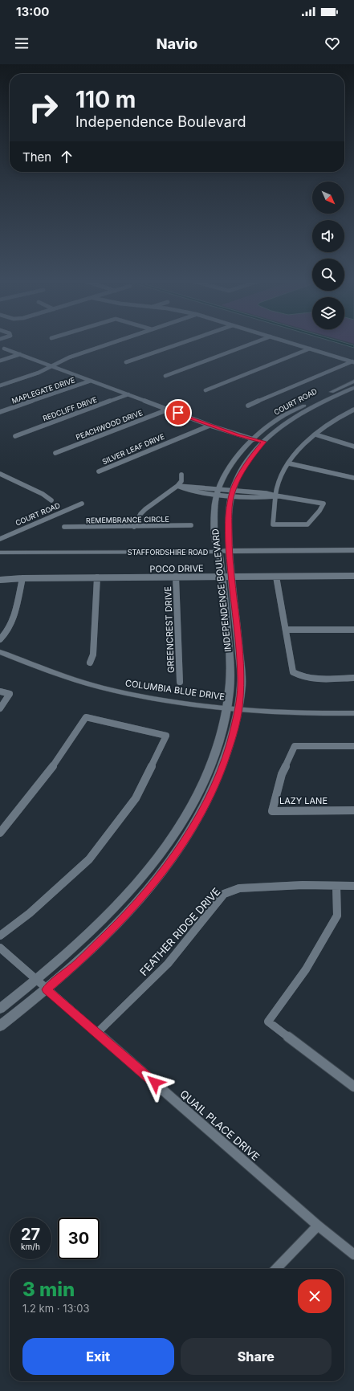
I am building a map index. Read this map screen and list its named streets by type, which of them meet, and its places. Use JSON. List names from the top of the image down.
{
  "streets": {
    "main road": ["COURT ROAD", "STAFFORDSHIRE ROAD", "INDEPENDENCE BOULEVARD"],
    "street": [
      "MAPLEGATE DRIVE",
      "REDCLIFF DRIVE",
      "PEACHWOOD DRIVE",
      "SILVER LEAF DRIVE",
      "REMEMBRANCE CIRCLE",
      "POCO DRIVE",
      "GREENCREST DRIVE",
      "COLUMBIA BLUE DRIVE",
      "LAZY LANE",
      "FEATHER RIDGE DRIVE",
      "QUAIL PLACE DRIVE"
    ]
  },
  "crossings": [
    ["COURT ROAD", "INDEPENDENCE BOULEVARD"],
    ["STAFFORDSHIRE ROAD", "INDEPENDENCE BOULEVARD"],
    ["POCO DRIVE", "INDEPENDENCE BOULEVARD"],
    ["POCO DRIVE", "GREENCREST DRIVE"],
    ["INDEPENDENCE BOULEVARD", "COLUMBIA BLUE DRIVE"],
    ["INDEPENDENCE BOULEVARD", "QUAIL PLACE DRIVE"],
    ["FEATHER RIDGE DRIVE", "QUAIL PLACE DRIVE"]
  ],
  "north": "bottom right",
  "page": {
    "status": "13:00",
    "header": "Navio",
    "turn": ["110 m", "Independence Boulevard"],
    "then": "Then",
    "speed": "27 km/h",
    "limit": "30",
    "heading": ["3 min", "1.2 km · 13:03"],
    "buttons": ["Exit", "Share"]
  }
}
